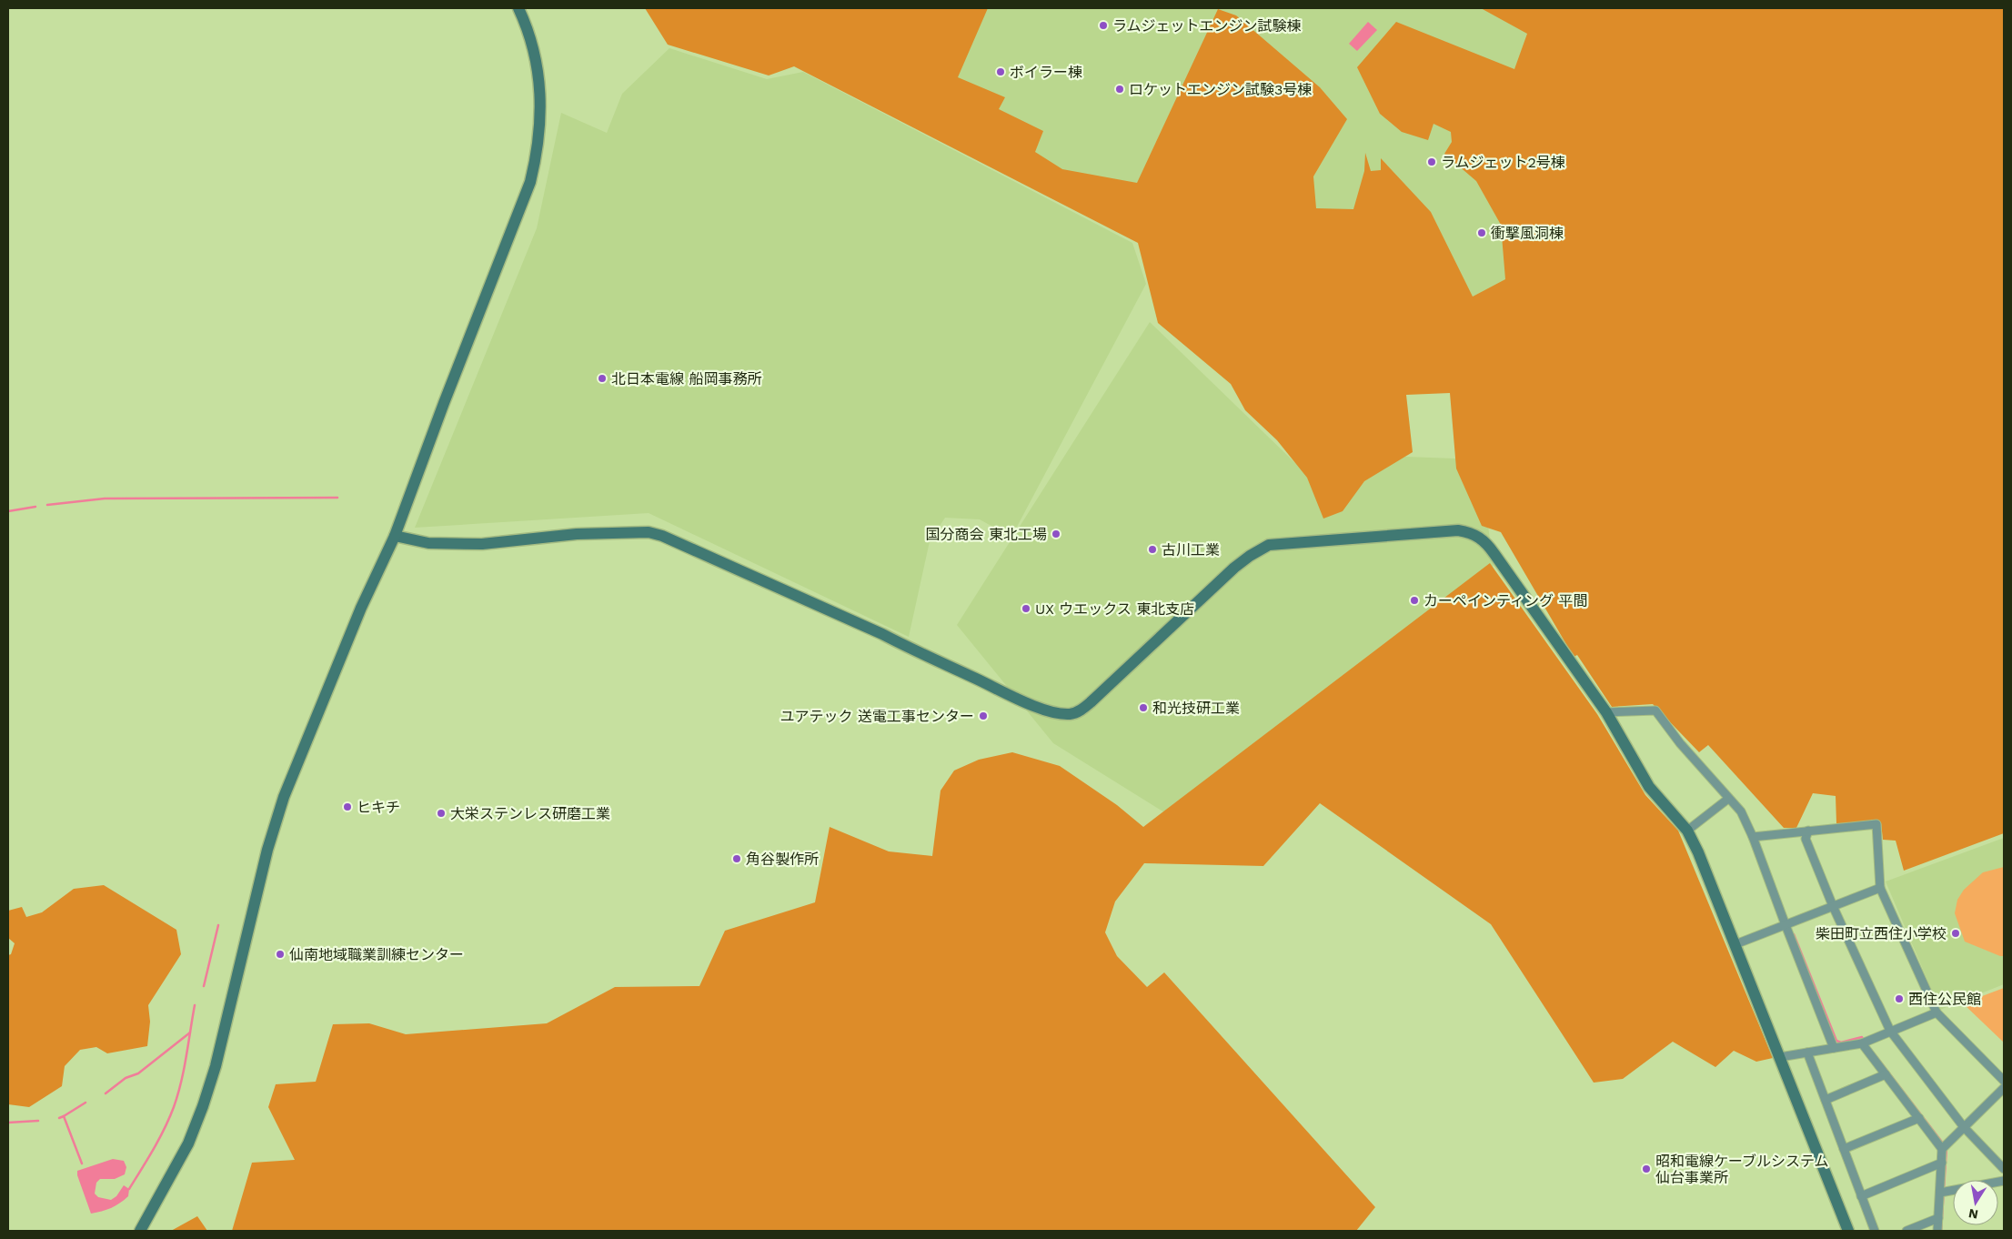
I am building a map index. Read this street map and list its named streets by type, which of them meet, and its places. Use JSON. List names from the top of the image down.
{
  "places": [
    "ラムジェットエンジン試験棟",
    "ボイラー棟",
    "ロケットエンジン試験3号棟",
    "ラムジェット2号棟",
    "衝撃風洞棟",
    "北日本電線 船岡事務所",
    "国分商会 東北工場",
    "古川工業",
    "カーペインティング 平間",
    "UX ウエックス 東北支店",
    "和光技研工業",
    "ユアテック 送電工事センター",
    "ヒキチ",
    "大栄ステンレス研磨工業",
    "角谷製作所",
    "柴田町立西住小学校",
    "仙南地域職業訓練センター",
    "西住公民館",
    "昭和電線ケーブルシステム 仙台事業所"
  ],
  "north": "bottom"
}
